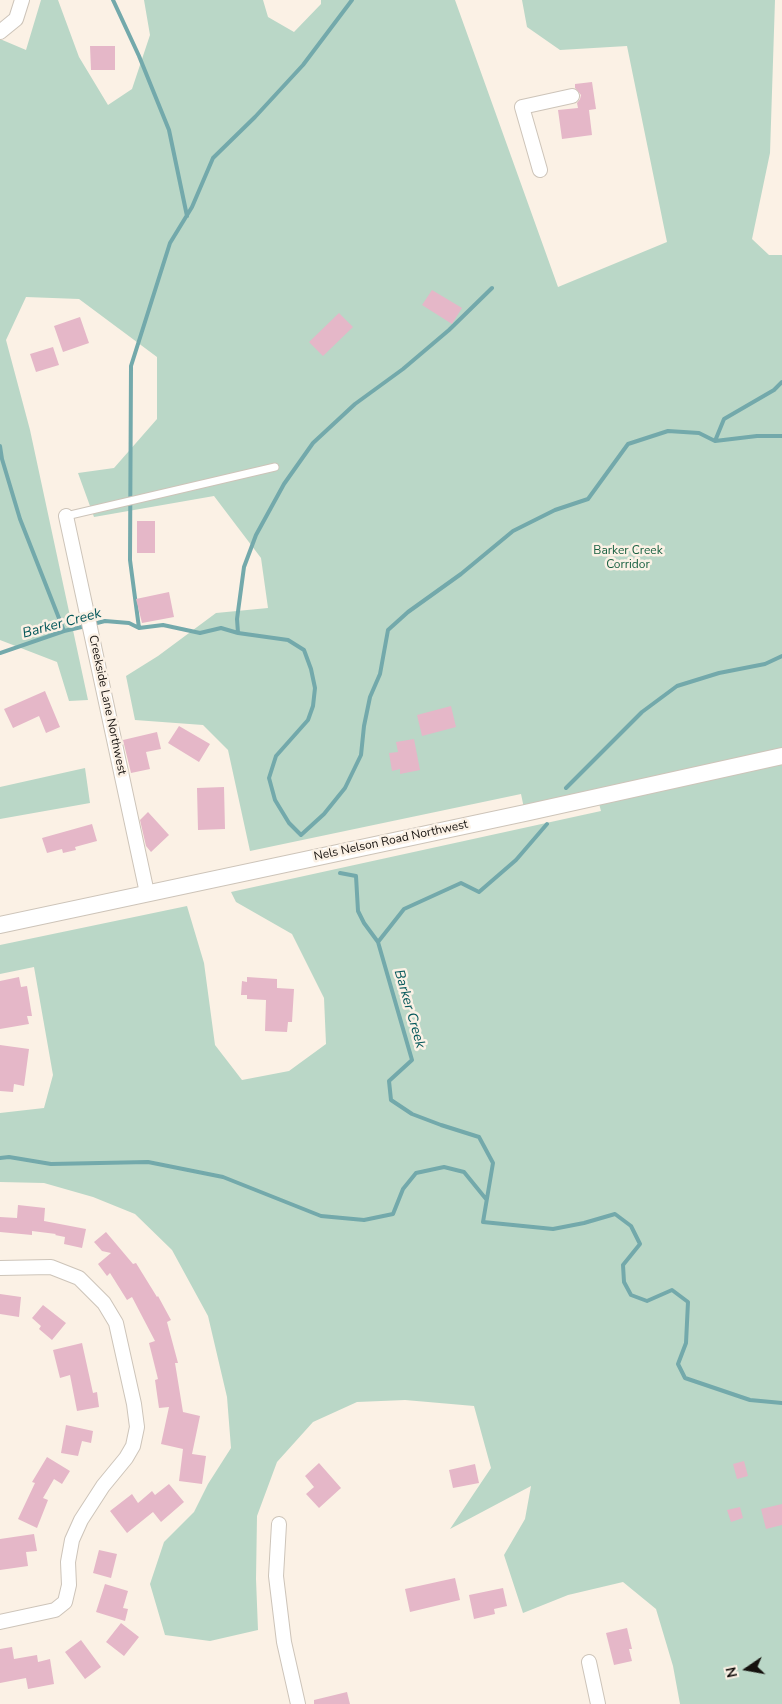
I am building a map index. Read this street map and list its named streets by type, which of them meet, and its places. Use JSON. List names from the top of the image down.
{
  "streets": {
    "street": ["Creekside Lane Northwest", "Nels Nelson Road Northwest"]
  },
  "crossings": [
    ["Creekside Lane Northwest", "Nels Nelson Road Northwest"]
  ],
  "water": ["Barker Creek"],
  "parks": ["Barker Creek Corridor"],
  "north": "left"
}
